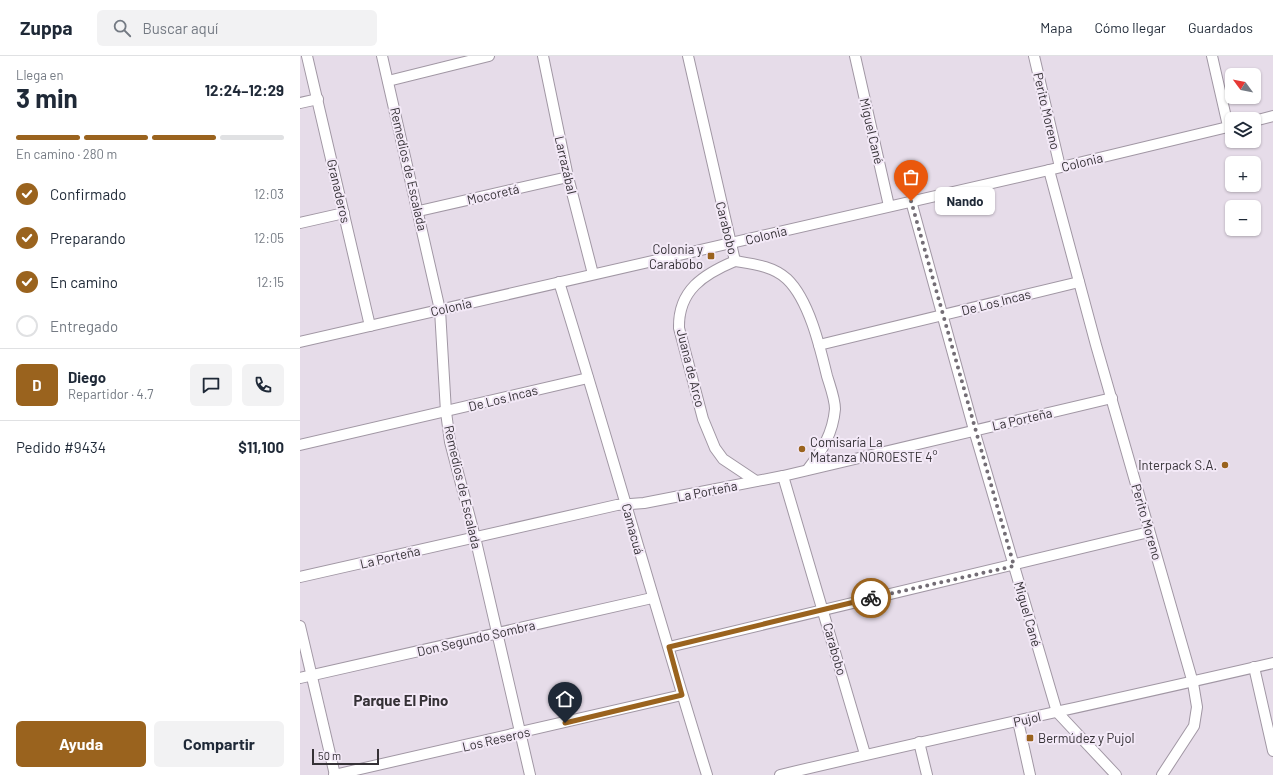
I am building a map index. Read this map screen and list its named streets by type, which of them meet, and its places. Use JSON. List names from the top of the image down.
{
  "streets": {
    "street": [
      "Perito Moreno",
      "Miguel Cané",
      "Colonia",
      "Larrazábal",
      "Remedios de Escalada",
      "Granaderos",
      "Mocoretá",
      "Carabobo",
      "De Los Incas",
      "Juana de Arco",
      "La Porteña",
      "Camacuá",
      "Don Segundo Sombra",
      "Pujol",
      "Los Reseros"
    ]
  },
  "crossings": [
    ["Perito Moreno", "Colonia"],
    ["Perito Moreno", "De Los Incas"],
    ["Perito Moreno", "La Porteña"],
    ["Perito Moreno", "Pujol"],
    ["Miguel Cané", "Colonia"],
    ["Miguel Cané", "De Los Incas"],
    ["Miguel Cané", "La Porteña"],
    ["Miguel Cané", "Pujol"],
    ["Colonia", "Larrazábal"],
    ["Colonia", "Remedios de Escalada"],
    ["Colonia", "Granaderos"],
    ["Colonia", "Carabobo"],
    ["Colonia", "Camacuá"],
    ["Larrazábal", "Mocoretá"],
    ["Remedios de Escalada", "Mocoretá"],
    ["Remedios de Escalada", "De Los Incas"],
    ["Remedios de Escalada", "La Porteña"],
    ["Remedios de Escalada", "Don Segundo Sombra"],
    ["Remedios de Escalada", "Los Reseros"],
    ["Carabobo", "De Los Incas"],
    ["Carabobo", "Juana de Arco"],
    ["Carabobo", "La Porteña"],
    ["Carabobo", "Pujol"],
    ["De Los Incas", "Camacuá"],
    ["Juana de Arco", "La Porteña"],
    ["La Porteña", "Camacuá"],
    ["Camacuá", "Don Segundo Sombra"],
    ["Camacuá", "Los Reseros"]
  ],
  "districts": ["Parque El Pino"],
  "places": {
    "other": ["Nando", "Comisaría La Matanza NOROESTE 4°", "Interpack S.A."],
    "transit": ["Colonia y Carabobo", "Bermúdez y Pujol"]
  },
  "scale_bar": "50 m",
  "north": "top left",
  "page": {
    "header": "Zuppa",
    "search": "Buscar aquí",
    "nav": ["Mapa", "Cómo llegar", "Guardados"],
    "heading": ["3 min", "Llega en", "12:24–12:29"],
    "panel": [
      "Diego",
      "Repartidor · 4.7",
      "Pedido #9434",
      "$11,100"
    ],
    "map_buttons": ["+", "−"],
    "bar": "En camino · 280 m",
    "list": [
      ["Confirmado", "12:03"],
      ["Preparando", "12:05"],
      ["En camino", "12:15"],
      "Entregado"
    ],
    "bubble": "Nando",
    "round": "D",
    "buttons": ["Ayuda", "Compartir"],
    "scale": "50 m"
  }
}
